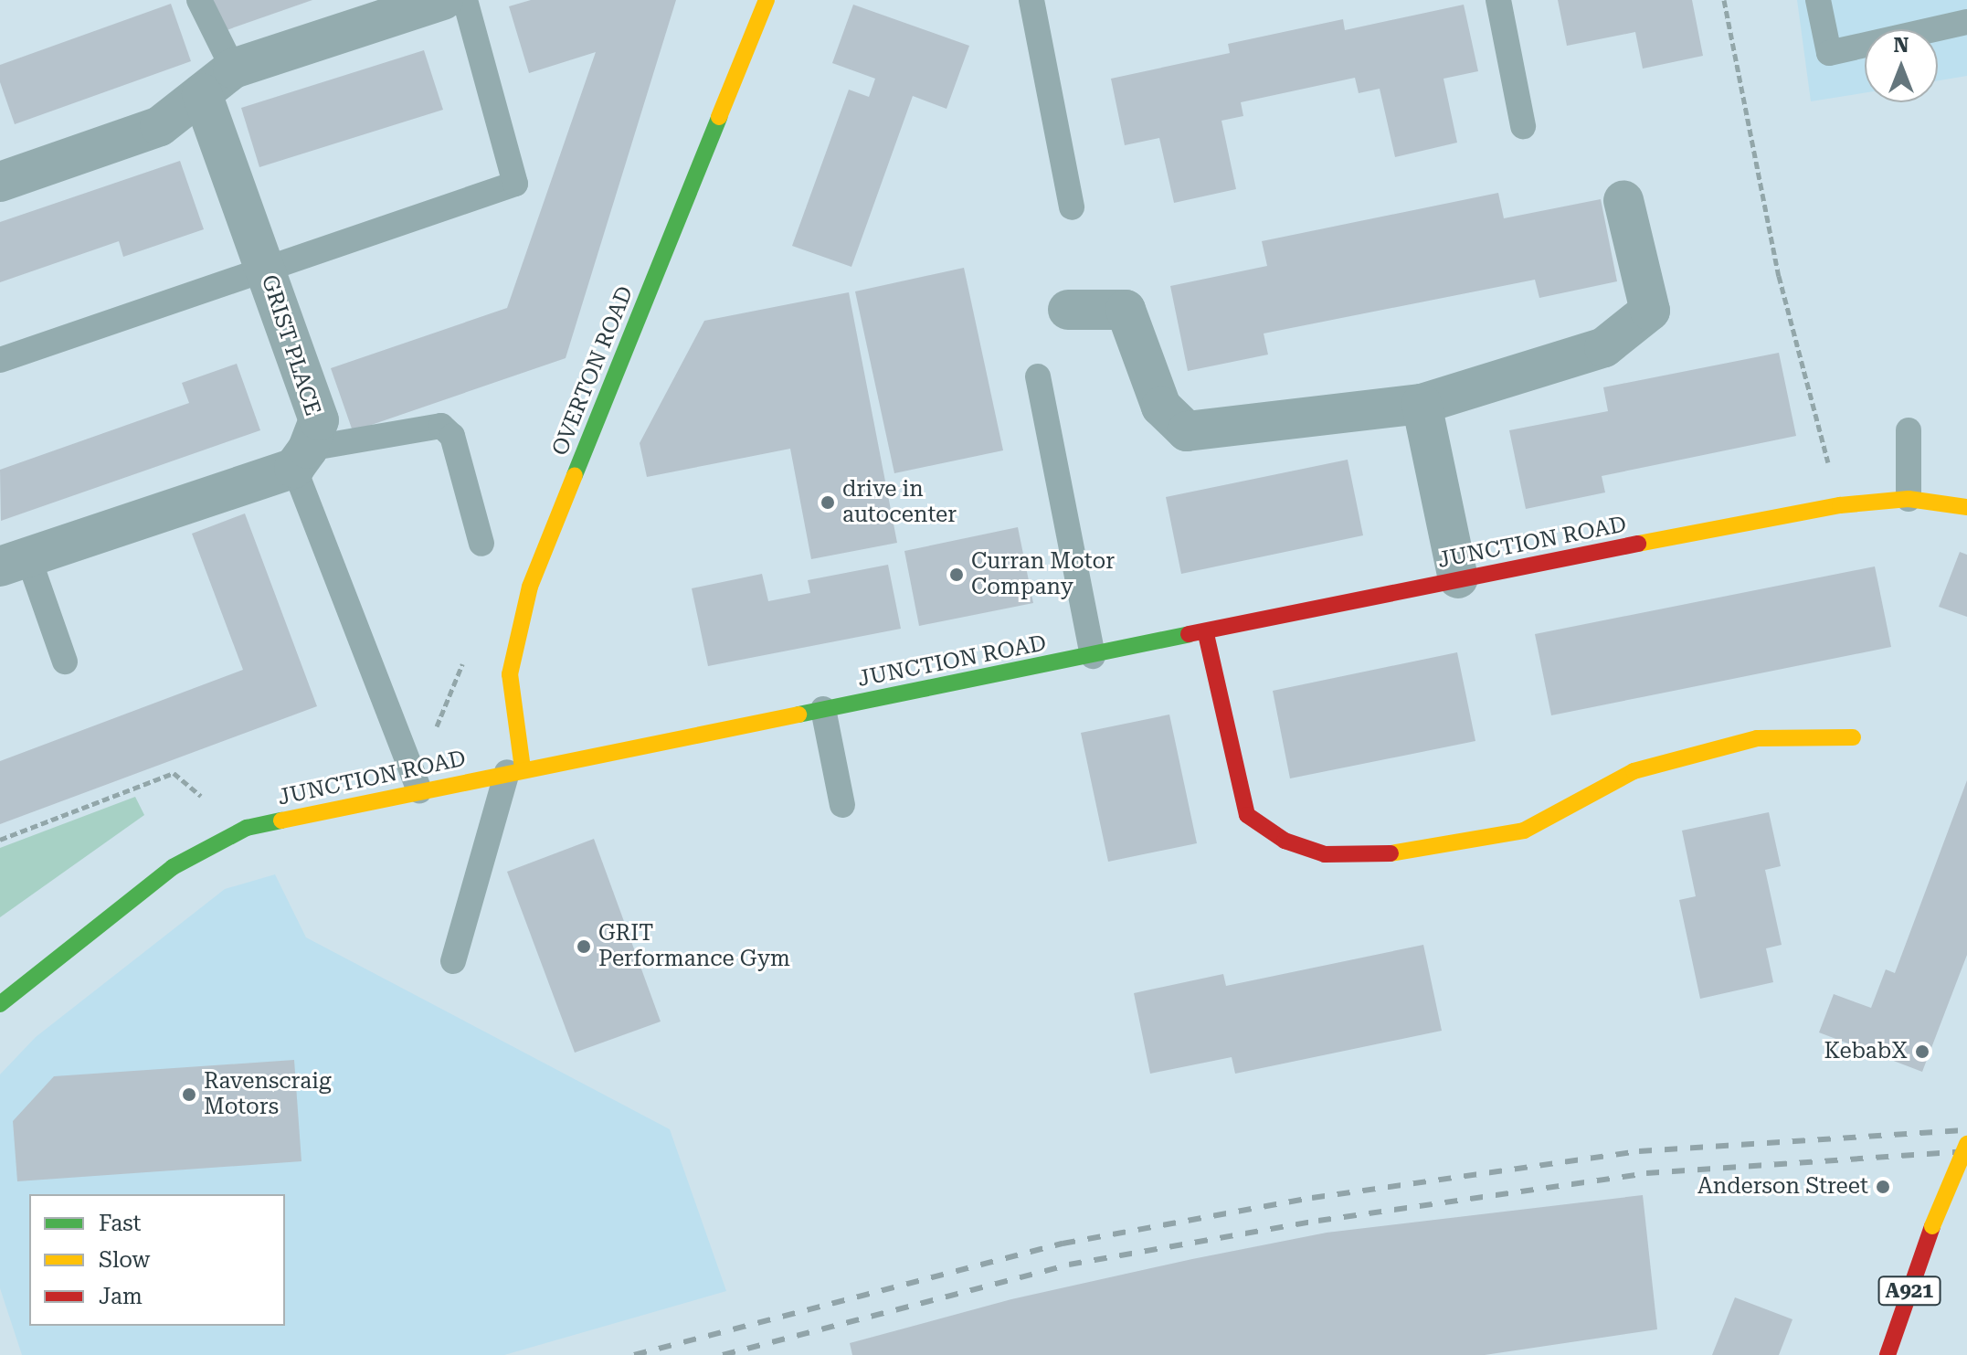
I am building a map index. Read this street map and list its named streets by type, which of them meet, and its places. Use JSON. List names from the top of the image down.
{
  "streets": {
    "street": [
      "GRIST PLACE",
      "OVERTON ROAD",
      "JUNCTION ROAD",
      "A921"
    ]
  },
  "crossings": [
    ["OVERTON ROAD", "JUNCTION ROAD"]
  ],
  "places": [
    "drive in autocenter",
    "Curran Motor Company",
    "GRIT Performance Gym",
    "KebabX",
    "Ravenscraig Motors",
    "Anderson Street"
  ],
  "legend": ["Fast", "Slow", "Jam"],
  "north": "top"
}
